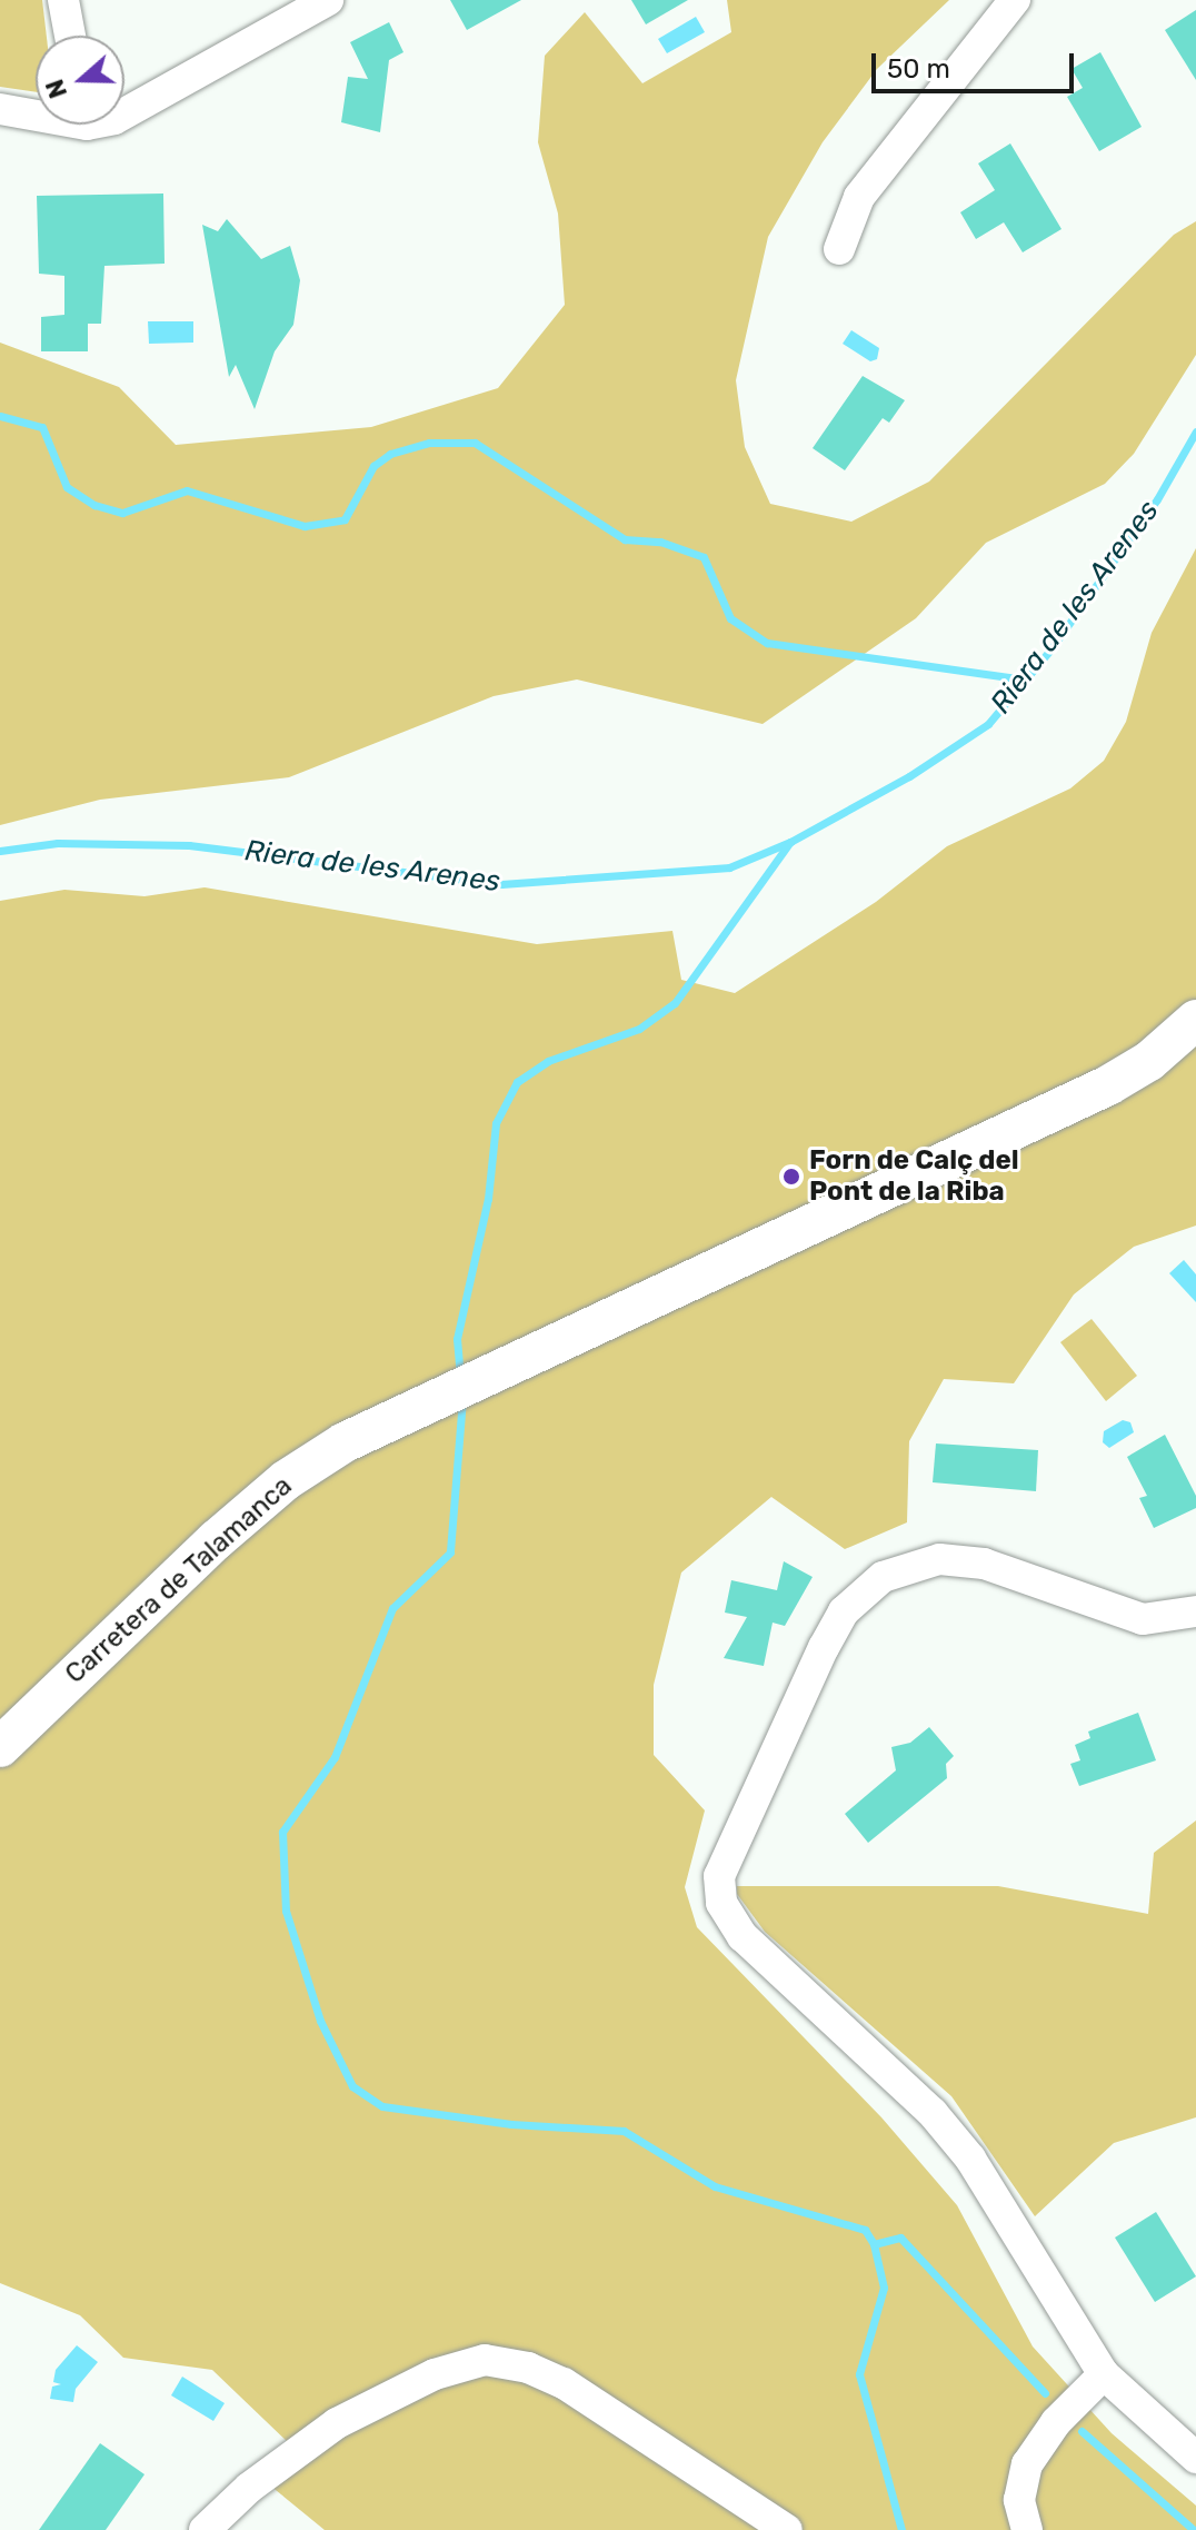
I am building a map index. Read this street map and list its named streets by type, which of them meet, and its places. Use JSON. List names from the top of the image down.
{
  "streets": {
    "street": ["Carretera de Talamanca"]
  },
  "water": ["Riera de les Arenes"],
  "places": ["Forn de Calç del Pont de la Riba"],
  "scale_bar": "50 m",
  "north": "left"
}
